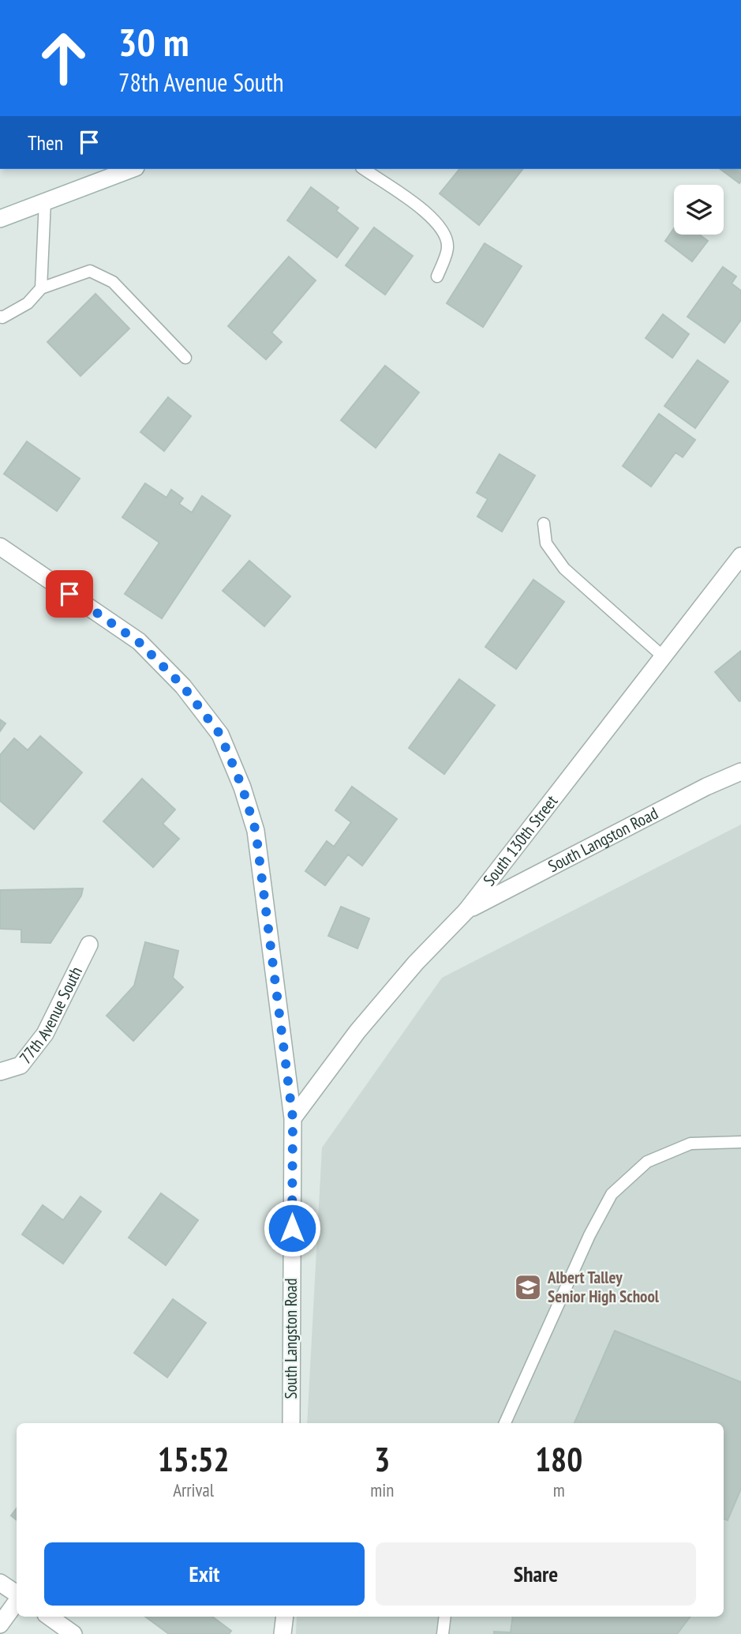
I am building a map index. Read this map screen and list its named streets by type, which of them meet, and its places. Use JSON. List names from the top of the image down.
{
  "streets": {
    "street": ["South Langston Road", "South 130th Street", "77th Avenue South"]
  },
  "crossings": [
    ["South Langston Road", "South 130th Street"]
  ],
  "places": {
    "school or university": ["Albert Talley Senior High School"]
  },
  "page": {
    "turn": ["30 m", "78th Avenue South"],
    "then": "Then",
    "eta": [
      "15:52",
      "Arrival",
      "3",
      "min",
      "180",
      "m"
    ],
    "buttons": ["Exit", "Share"]
  }
}
